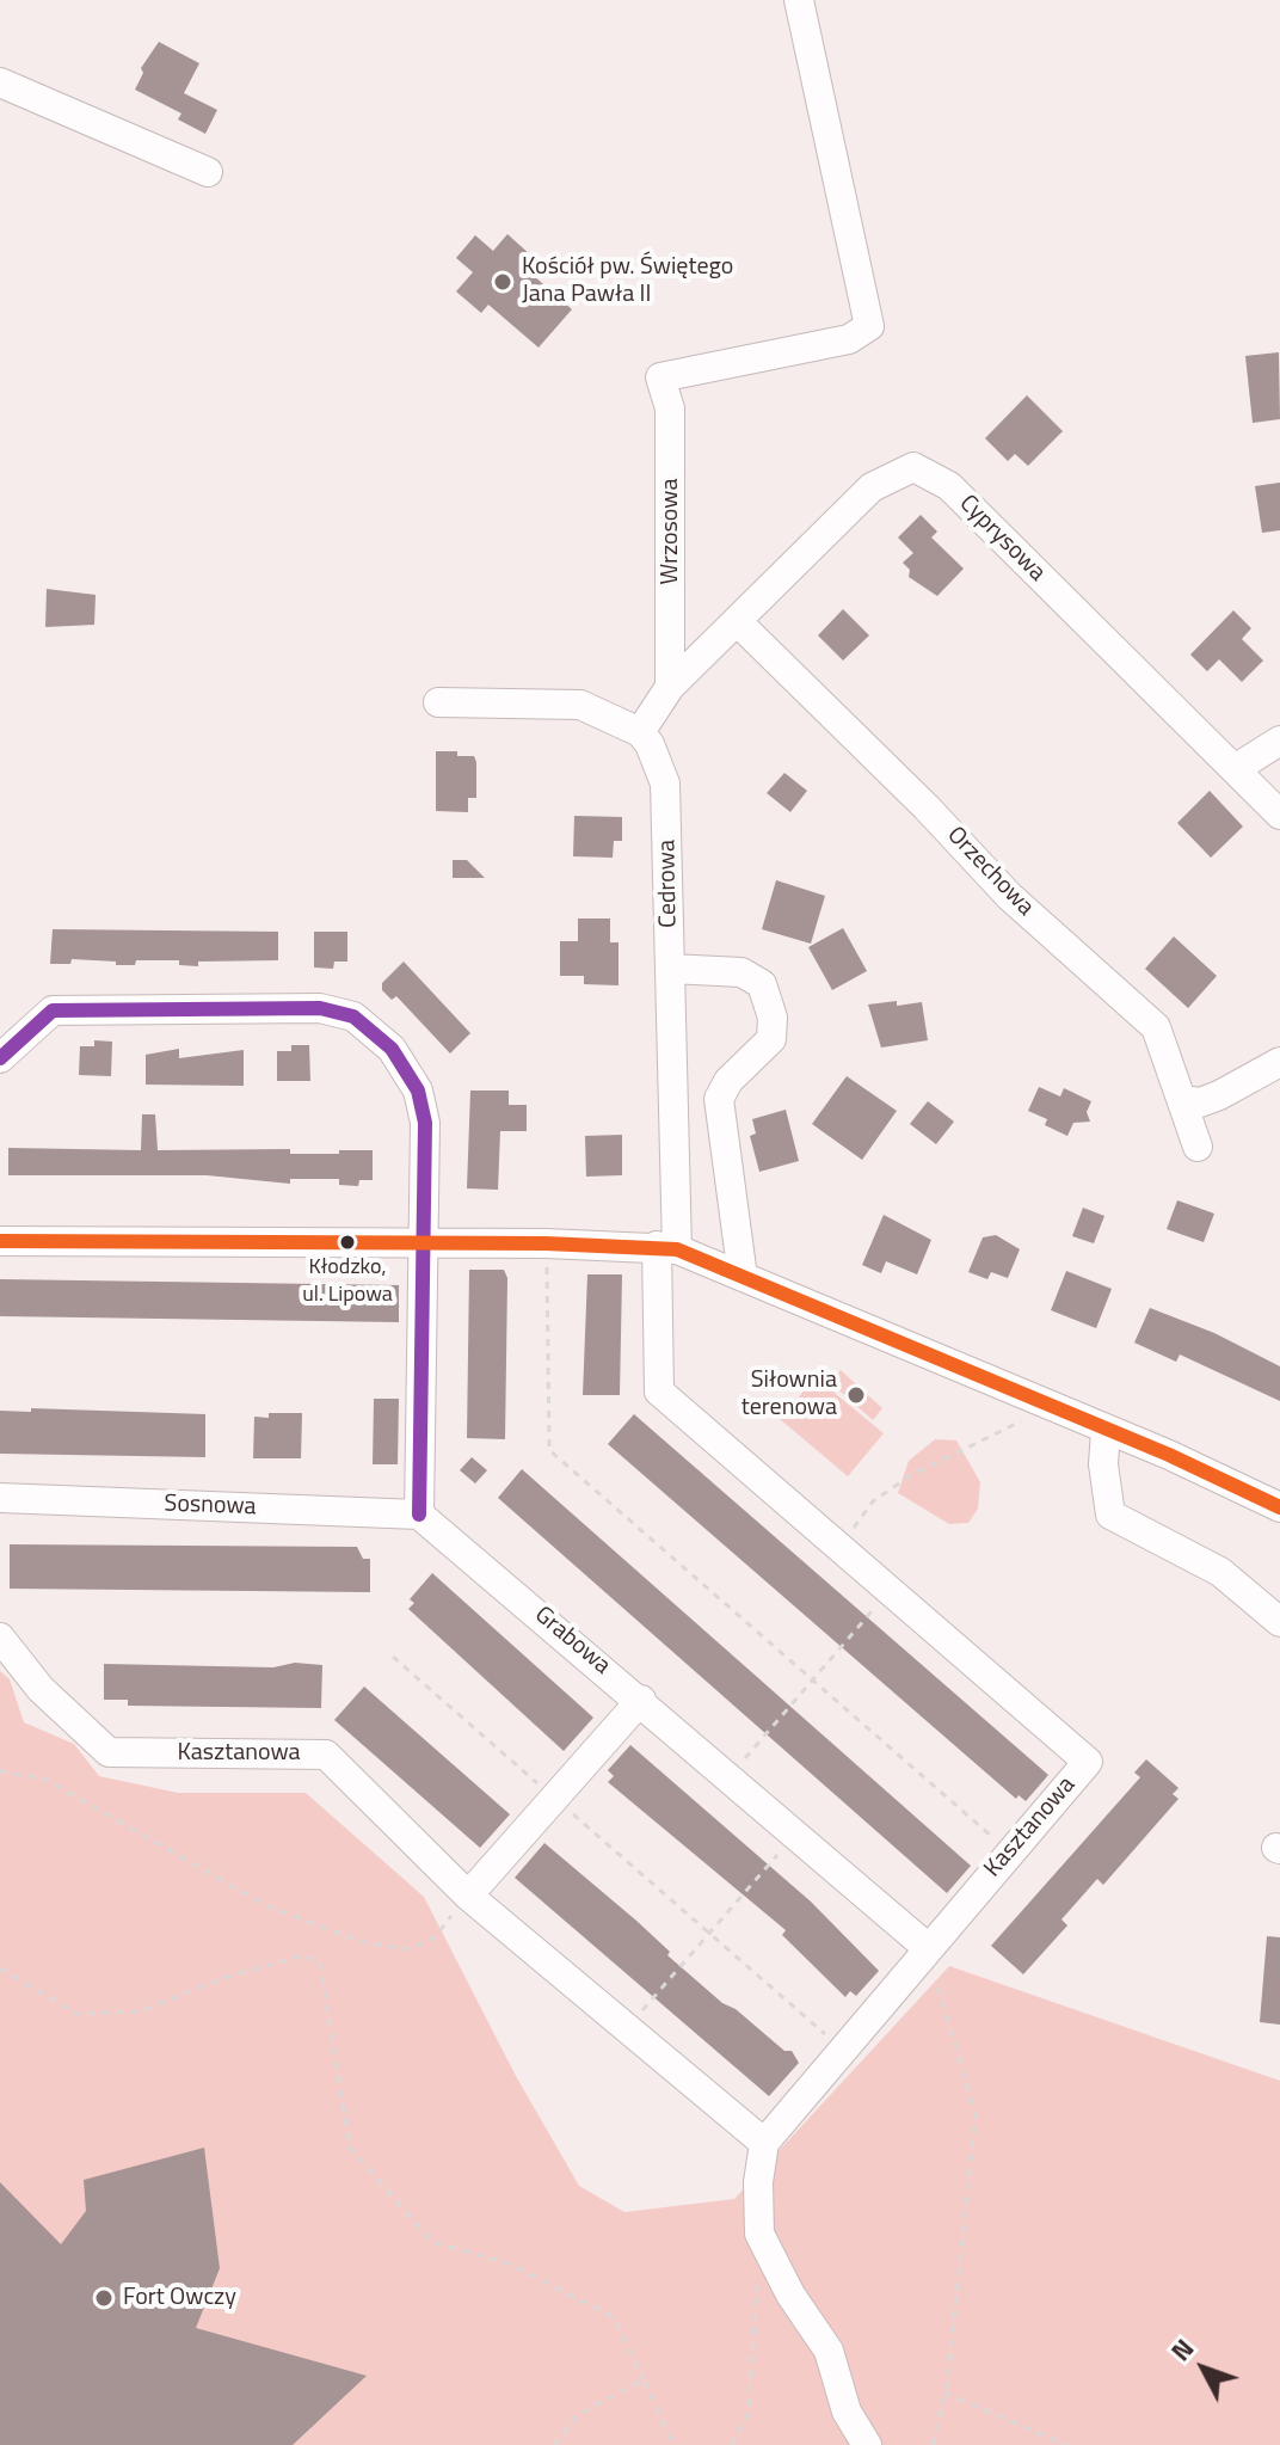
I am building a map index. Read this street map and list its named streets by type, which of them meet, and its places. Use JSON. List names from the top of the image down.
{
  "streets": {
    "street": [
      "Wrzosowa",
      "Cyprysowa",
      "Orzechowa",
      "Cedrowa",
      "Sosnowa",
      "Grabowa",
      "Kasztanowa"
    ]
  },
  "crossings": [
    ["Wrzosowa", "Cyprysowa"],
    ["Cyprysowa", "Orzechowa"],
    ["Cyprysowa", "Cedrowa"],
    ["Cedrowa", "Kasztanowa"],
    ["Sosnowa", "Grabowa"],
    ["Grabowa", "Kasztanowa"]
  ],
  "places": [
    "Kościół pw. Świętego Jana Pawła II",
    "Kłodzko, ul. Lipowa",
    "Siłownia terenowa",
    "Fort Owczy"
  ],
  "north": "top left"
}
